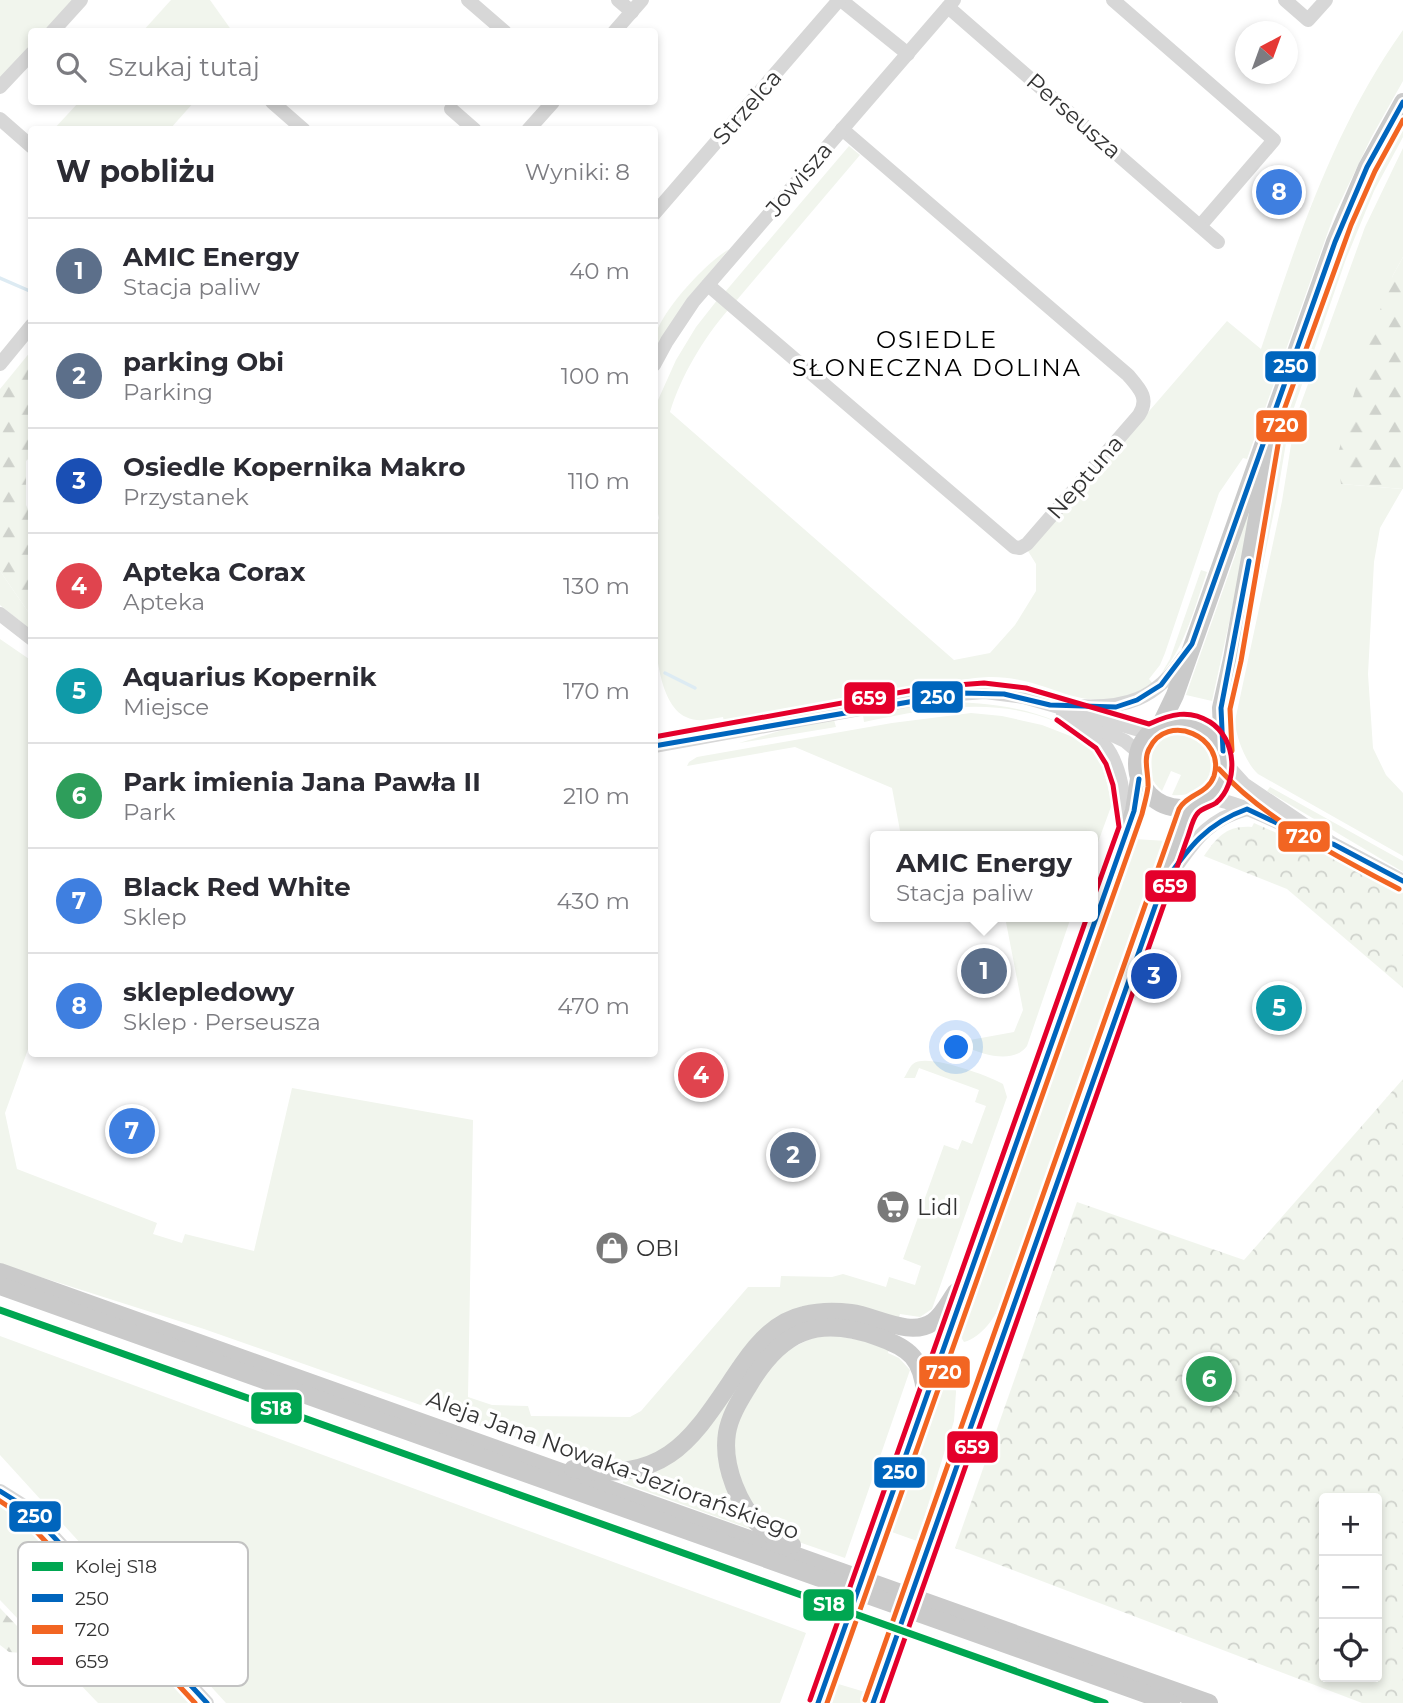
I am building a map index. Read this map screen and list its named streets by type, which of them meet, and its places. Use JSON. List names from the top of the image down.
{
  "streets": {
    "main road": ["Aleja Jana Nowaka-Jeziorańskiego"],
    "street": [
      "Strzelca",
      "Perseusza",
      "Jowisza",
      "Neptuna"
    ]
  },
  "crossings": [
    ["Perseusza", "Jowisza"],
    ["Jowisza", "Neptuna"]
  ],
  "districts": ["OSIEDLE SŁONECZNA DOLINA"],
  "places": {
    "supermarket": ["Lidl"],
    "shop": ["OBI"]
  },
  "lines": [
    "transit line 250",
    "transit line 720",
    "transit line 659",
    "rail line S18"
  ],
  "legend": [
    "Kolej S18",
    "250",
    "720",
    "659"
  ],
  "north": "top right",
  "page": {
    "search": "Szukaj tutaj",
    "heading": ["W pobliżu", "Wyniki: 8"],
    "pins": [
      "8",
      "1",
      "3",
      "5",
      "4",
      "7",
      "2",
      "6"
    ],
    "list": [
      {
        "mark": "1",
        "name": "AMIC Energy",
        "note": "Stacja paliw",
        "value": "40 m"
      },
      {
        "mark": "2",
        "name": "parking Obi",
        "note": "Parking",
        "value": "100 m"
      },
      {
        "mark": "3",
        "name": "Osiedle Kopernika Makro",
        "note": "Przystanek",
        "value": "110 m"
      },
      {
        "mark": "4",
        "name": "Apteka Corax",
        "note": "Apteka",
        "value": "130 m"
      },
      {
        "mark": "5",
        "name": "Aquarius Kopernik",
        "note": "Miejsce",
        "value": "170 m"
      },
      {
        "mark": "6",
        "name": "Park imienia Jana Pawła II",
        "note": "Park",
        "value": "210 m"
      },
      {
        "mark": "7",
        "name": "Black Red White",
        "note": "Sklep",
        "value": "430 m"
      },
      {
        "mark": "8",
        "name": "sklepledowy",
        "note": "Sklep · Perseusza",
        "value": "470 m"
      }
    ],
    "popup": ["AMIC Energy", "Stacja paliw"],
    "map_buttons": ["+", "−"]
  }
}
